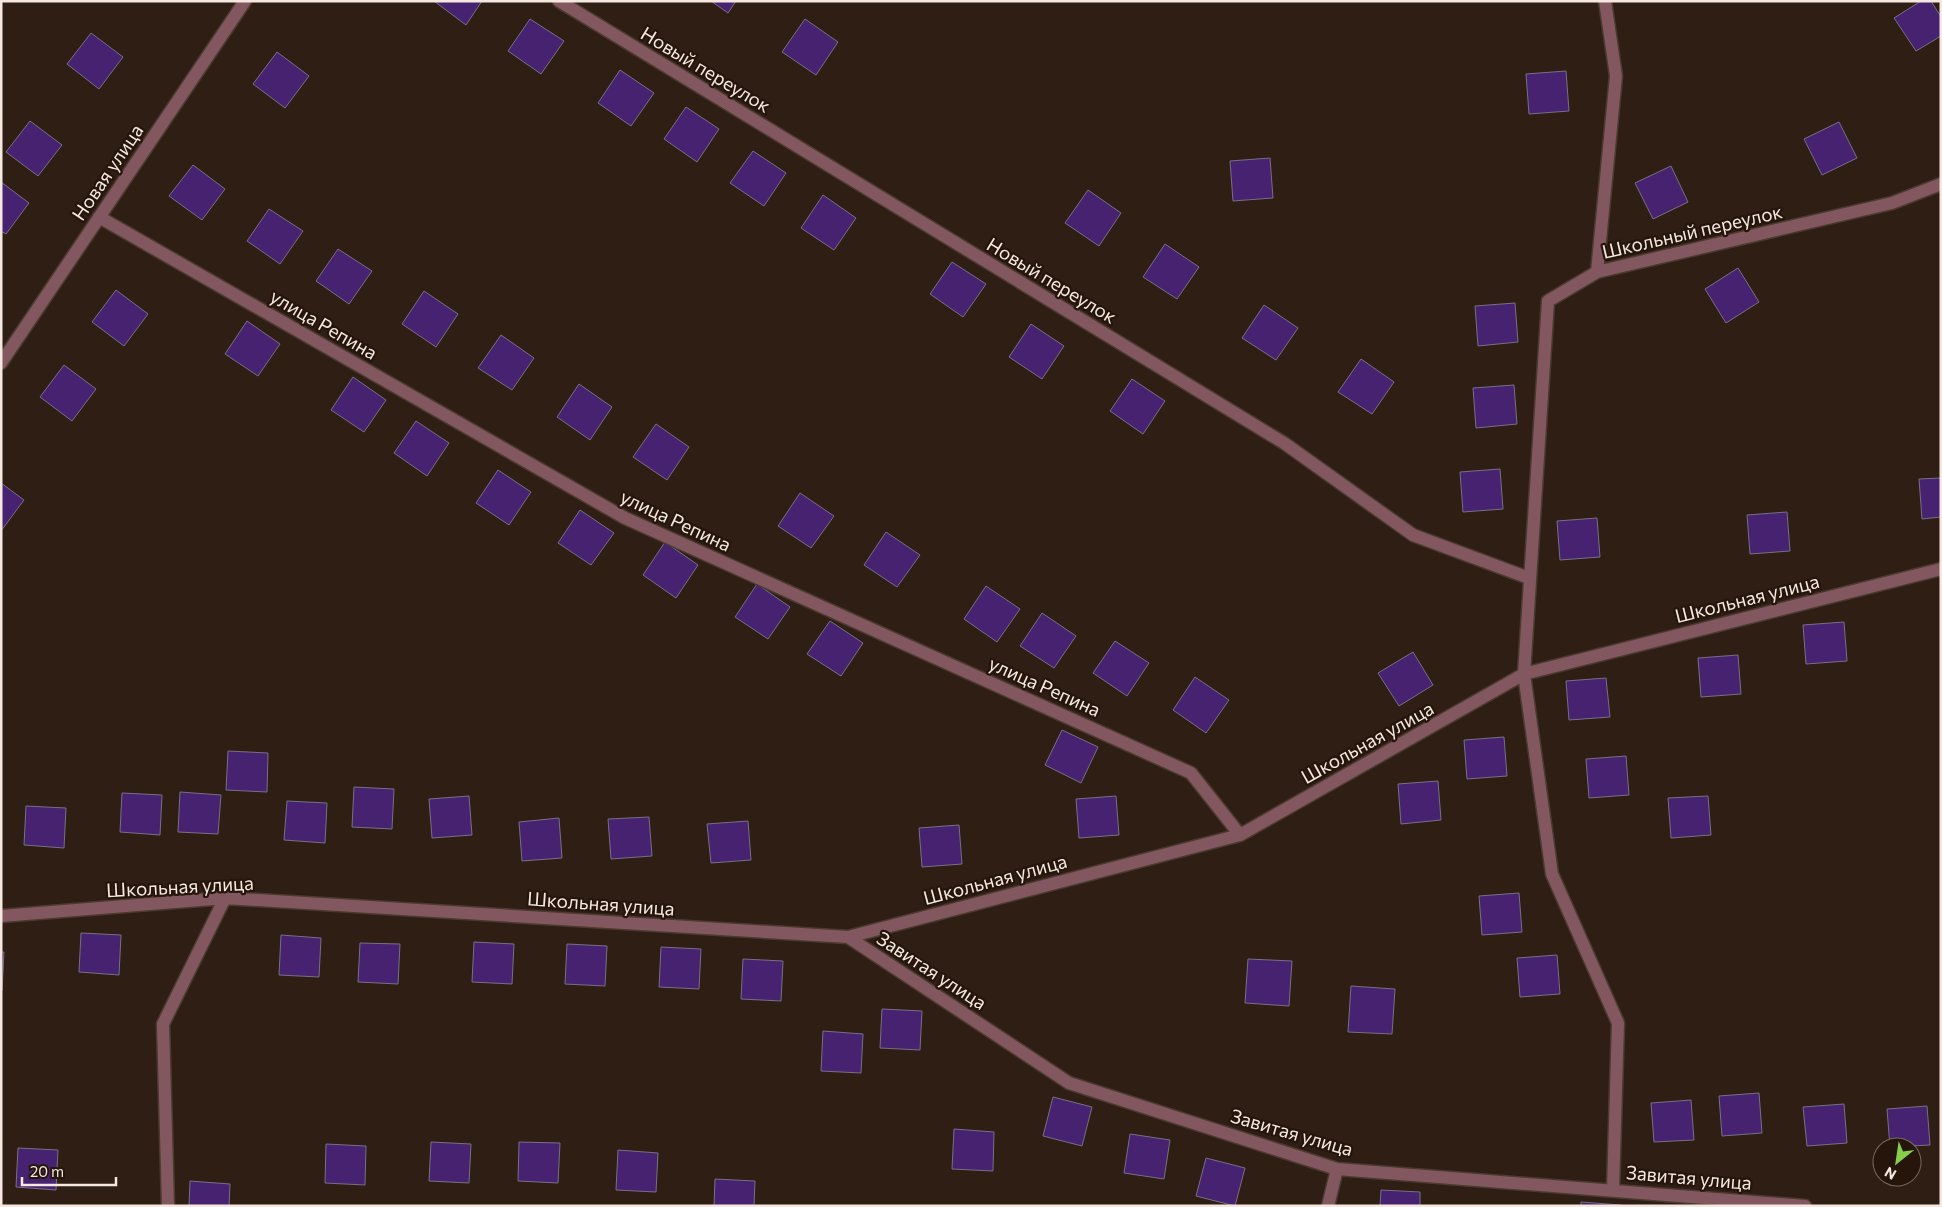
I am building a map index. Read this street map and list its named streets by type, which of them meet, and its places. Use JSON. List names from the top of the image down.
{
  "streets": {
    "street": [
      "Новый переулок",
      "Новая улица",
      "Школьный переулок",
      "улица Репина",
      "Школьная улица",
      "Завитая улица"
    ]
  },
  "crossings": [
    ["Новая улица", "улица Репина"],
    ["улица Репина", "Школьная улица"],
    ["Школьная улица", "Завитая улица"]
  ],
  "scale_bar": "20 m",
  "north": "bottom left"
}
